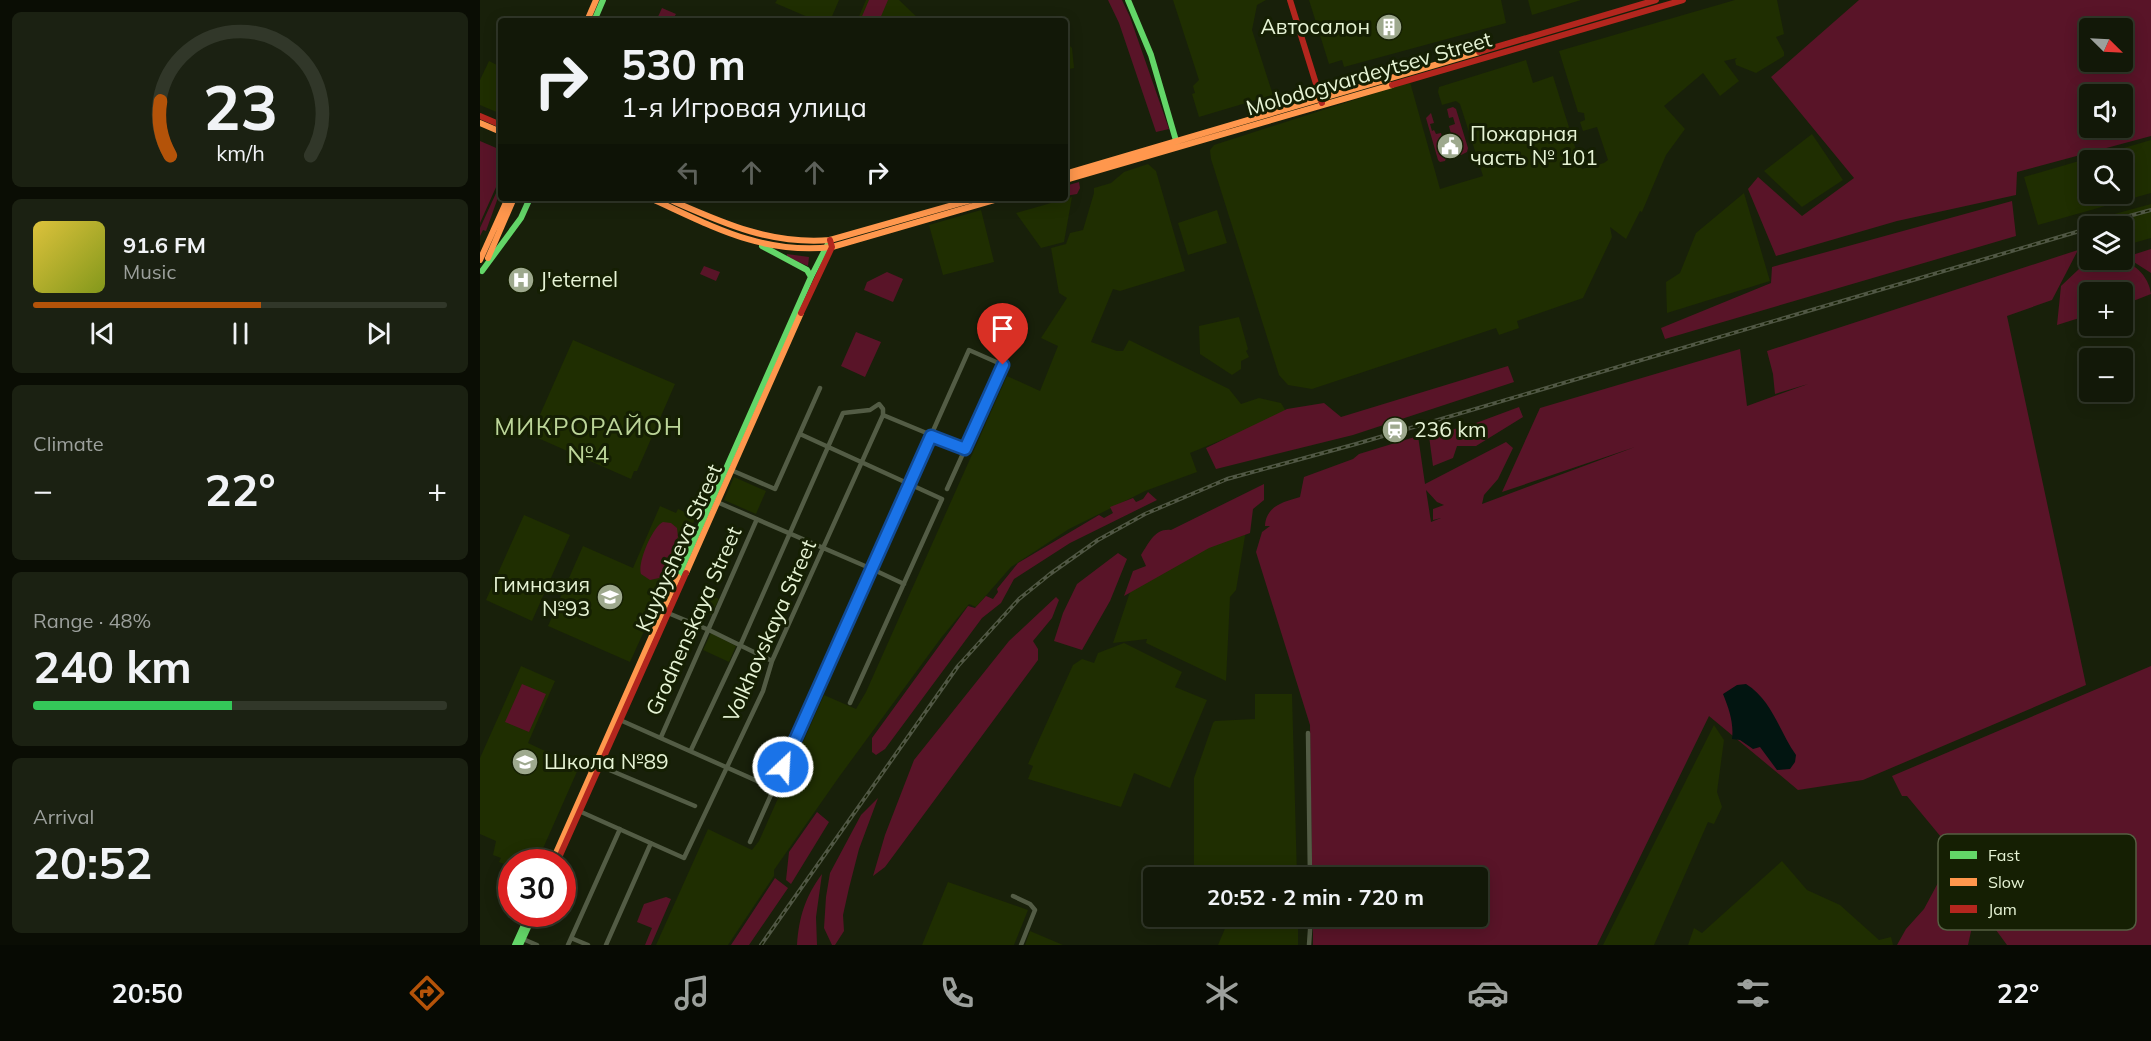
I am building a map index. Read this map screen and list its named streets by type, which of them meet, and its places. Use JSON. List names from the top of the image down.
{
  "streets": {
    "main road": ["Molodogvardeytsev Street", "Kuybysheva Street"],
    "street": ["Grodnenskaya Street", "Volkhovskaya Street"]
  },
  "districts": ["МИКРОРАЙОН №4"],
  "places": {
    "building": ["Автосалон"],
    "public building": ["Пожарная часть № 101"],
    "hospital": ["J'eternel"],
    "station": ["236 km"],
    "school or university": ["Гимназия №93", "Школа №89"]
  },
  "legend": ["Fast", "Slow", "Jam"],
  "north": "bottom right",
  "page": {
    "map_buttons": ["+", "−"],
    "turn": ["530 m", "1-я Игровая улица"],
    "song": ["91.6 FM", "Music"],
    "tile": [
      "Climate",
      ["Range · 48%", "240 km"],
      ["Arrival", "20:52"]
    ],
    "heat": ["−", "22°", "+"],
    "limit": "30",
    "trip": "20:52 · 2 min · 720 m",
    "tabs": ["20:50", "22°"],
    "gauge": ["23", "km/h"]
  }
}
